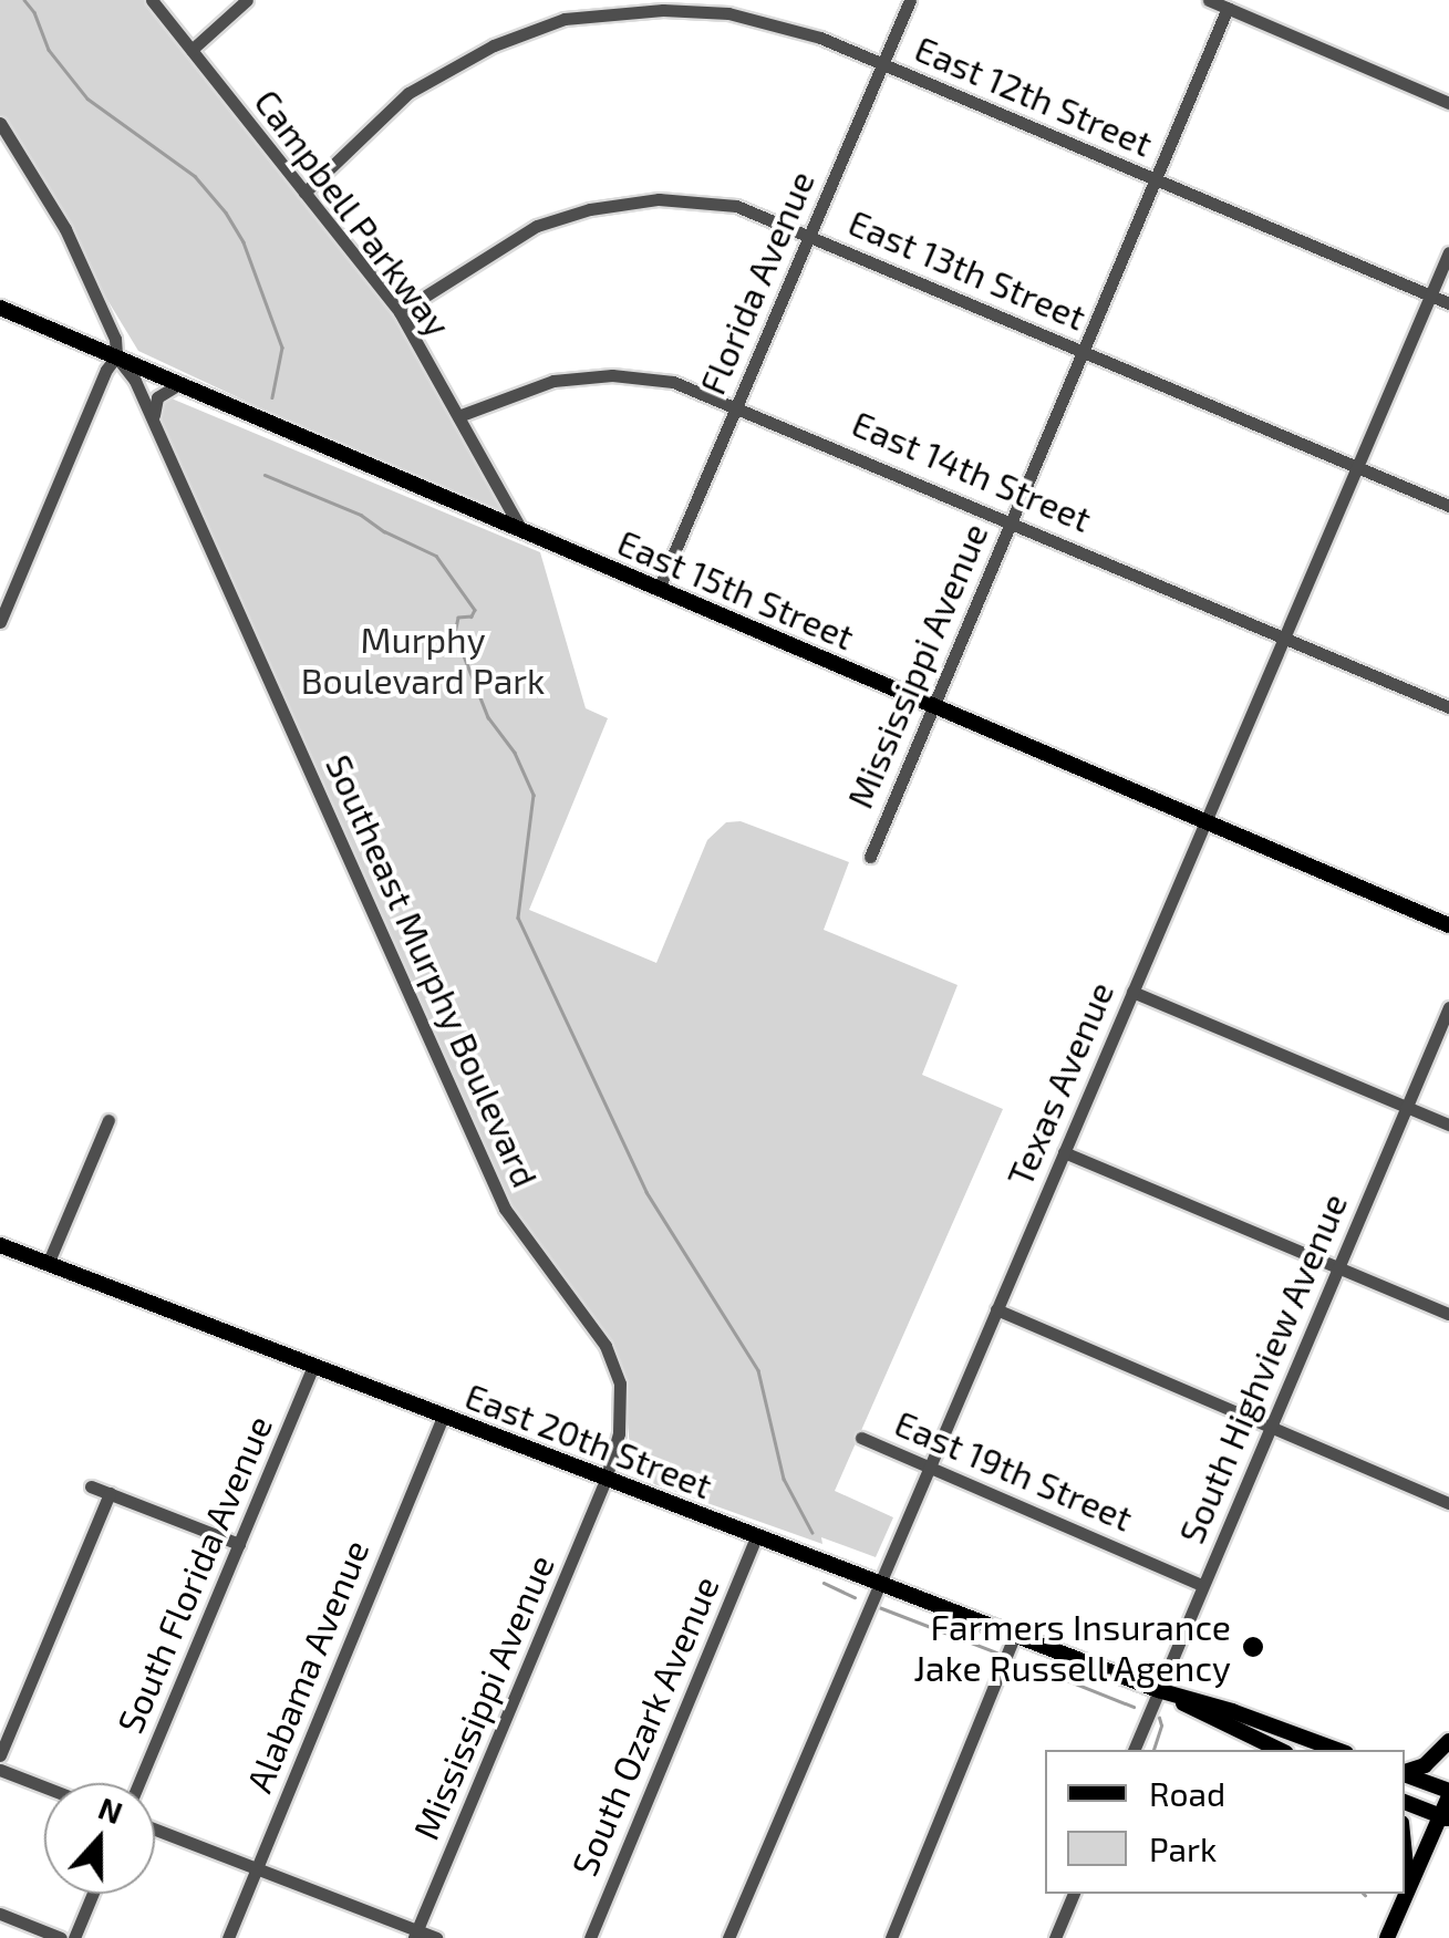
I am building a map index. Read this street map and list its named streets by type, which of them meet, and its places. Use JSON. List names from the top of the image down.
{
  "streets": {
    "main road": ["East 15th Street", "East 20th Street"],
    "street": [
      "East 12th Street",
      "Campbell Parkway",
      "East 13th Street",
      "Florida Avenue",
      "East 14th Street",
      "Mississippi Avenue",
      "Southeast Murphy Boulevard",
      "Texas Avenue",
      "South Highview Avenue",
      "East 19th Street",
      "South Florida Avenue",
      "Alabama Avenue",
      "South Ozark Avenue"
    ]
  },
  "crossings": [
    ["East 12th Street", "Campbell Parkway"],
    ["East 12th Street", "Florida Avenue"],
    ["East 12th Street", "Mississippi Avenue"],
    ["East 12th Street", "Texas Avenue"],
    ["Campbell Parkway", "East 13th Street"],
    ["Campbell Parkway", "East 14th Street"],
    ["Campbell Parkway", "East 15th Street"],
    ["East 13th Street", "Florida Avenue"],
    ["East 13th Street", "Mississippi Avenue"],
    ["East 13th Street", "Texas Avenue"],
    ["Florida Avenue", "East 14th Street"],
    ["Florida Avenue", "East 15th Street"],
    ["East 14th Street", "Mississippi Avenue"],
    ["East 14th Street", "Texas Avenue"],
    ["East 15th Street", "Mississippi Avenue"],
    ["East 15th Street", "Southeast Murphy Boulevard"],
    ["East 15th Street", "Texas Avenue"],
    ["Mississippi Avenue", "Southeast Murphy Boulevard"],
    ["Mississippi Avenue", "East 20th Street"],
    ["Southeast Murphy Boulevard", "East 20th Street"],
    ["Texas Avenue", "East 20th Street"],
    ["Texas Avenue", "East 19th Street"],
    ["South Highview Avenue", "East 20th Street"],
    ["South Highview Avenue", "East 19th Street"],
    ["East 20th Street", "South Florida Avenue"],
    ["East 20th Street", "Alabama Avenue"],
    ["East 20th Street", "South Ozark Avenue"]
  ],
  "parks": ["Murphy Boulevard Park"],
  "places": ["Farmers Insurance Jake Russell Agency"],
  "legend": ["Road", "Park"],
  "north": "top"
}
